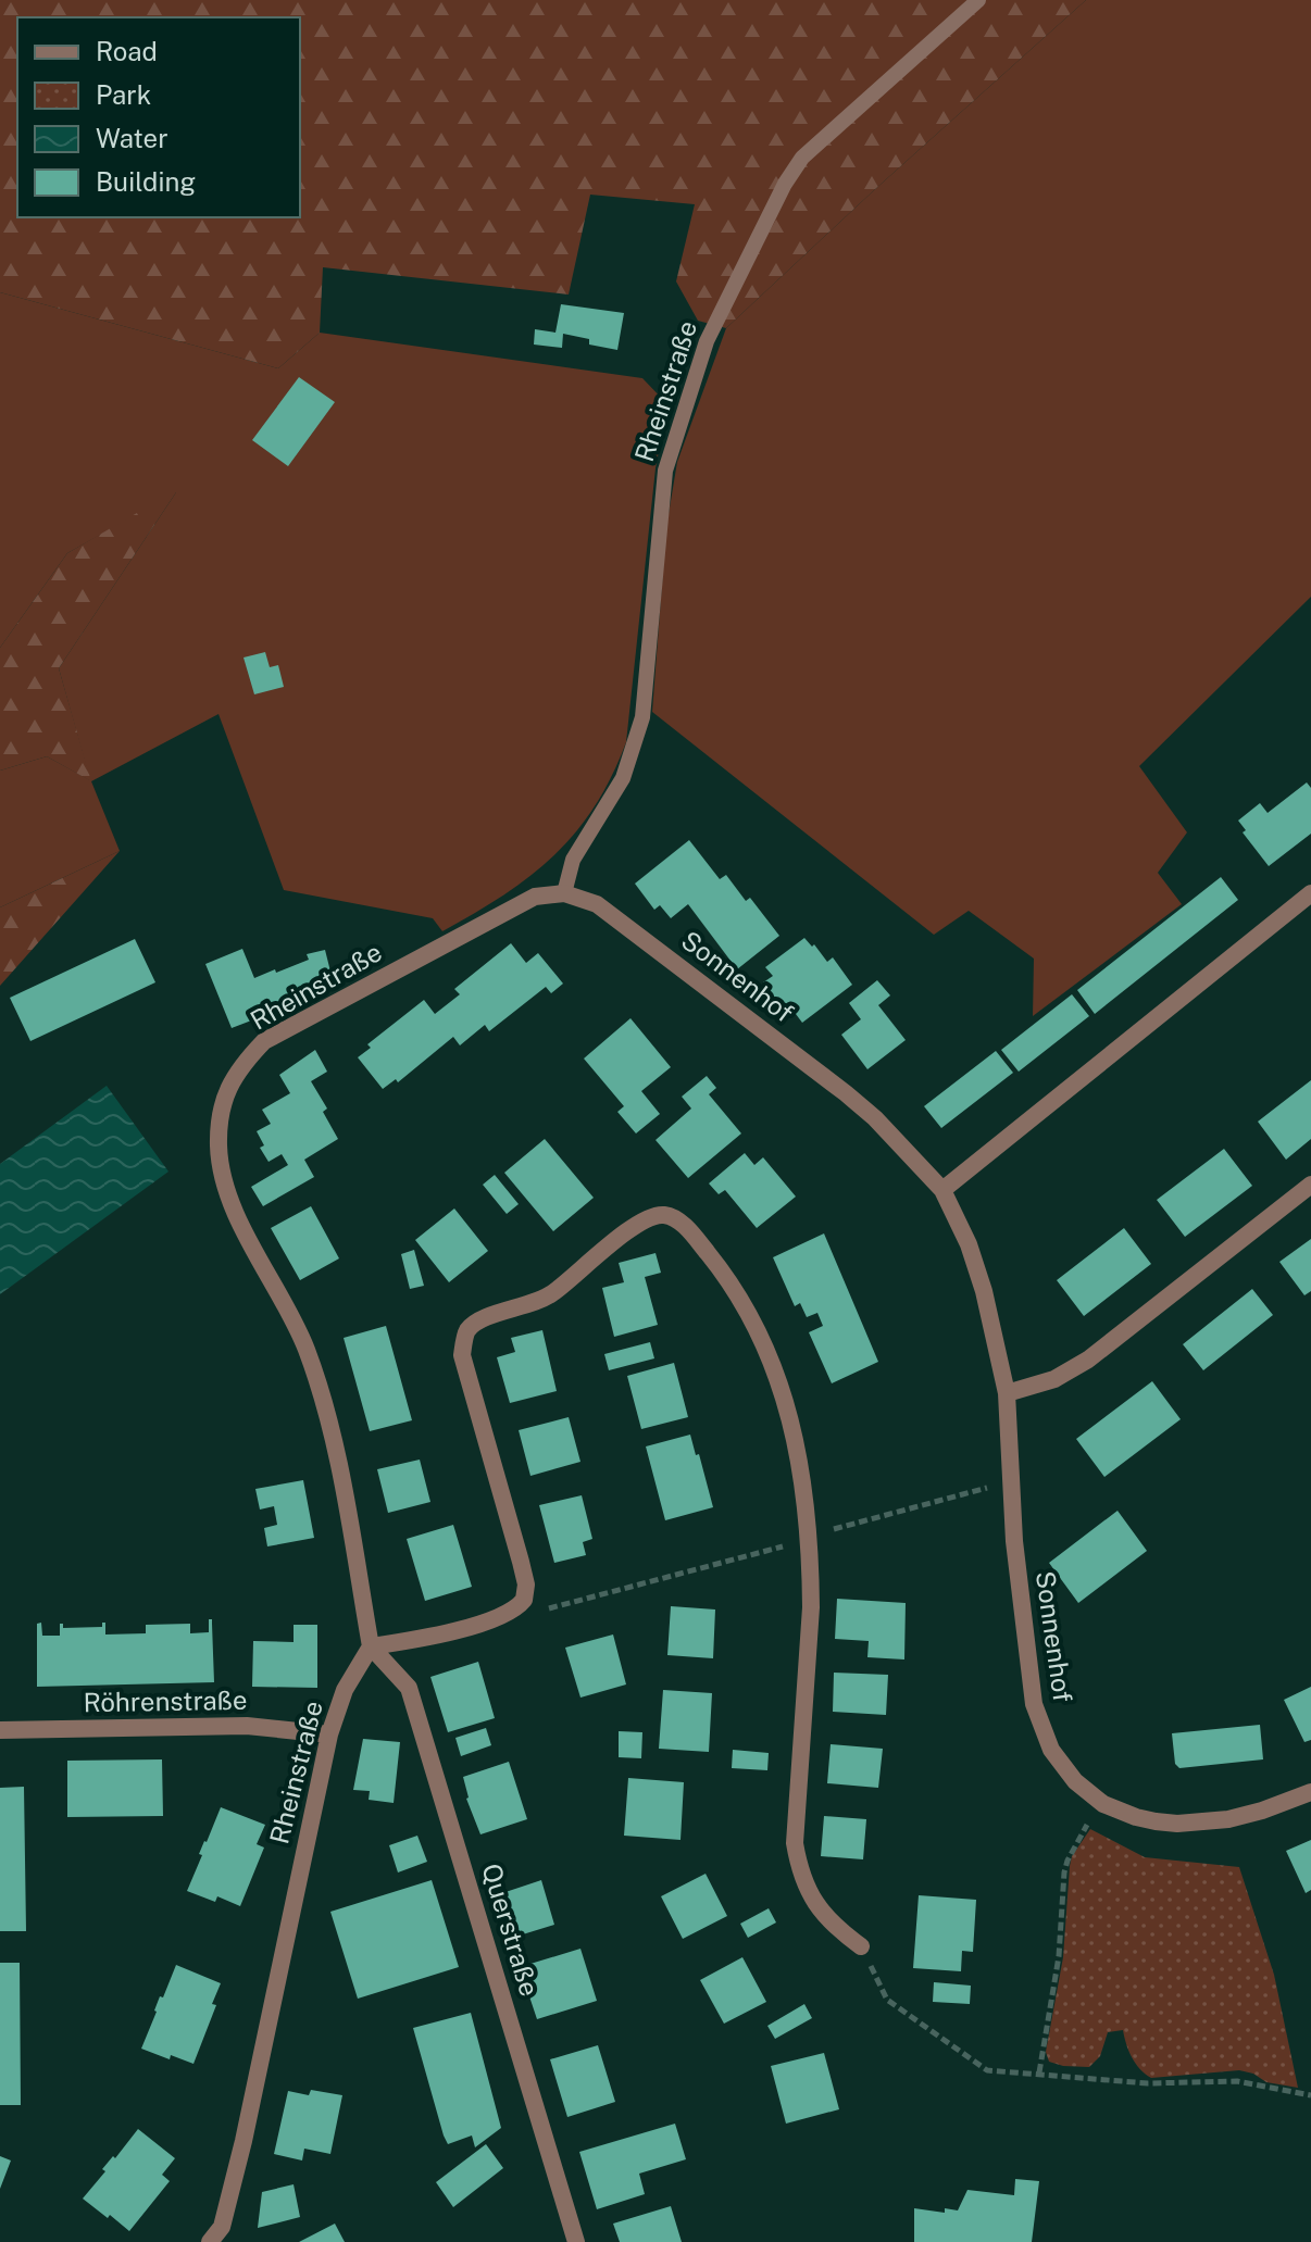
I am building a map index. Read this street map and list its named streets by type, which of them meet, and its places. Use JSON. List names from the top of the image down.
{
  "streets": {
    "street": [
      "Rheinstraße",
      "Sonnenhof",
      "Röhrenstraße",
      "Querstraße"
    ]
  },
  "crossings": [
    ["Rheinstraße", "Sonnenhof"],
    ["Rheinstraße", "Röhrenstraße"],
    ["Rheinstraße", "Querstraße"]
  ],
  "legend": [
    "Road",
    "Park",
    "Water",
    "Building"
  ]
}
